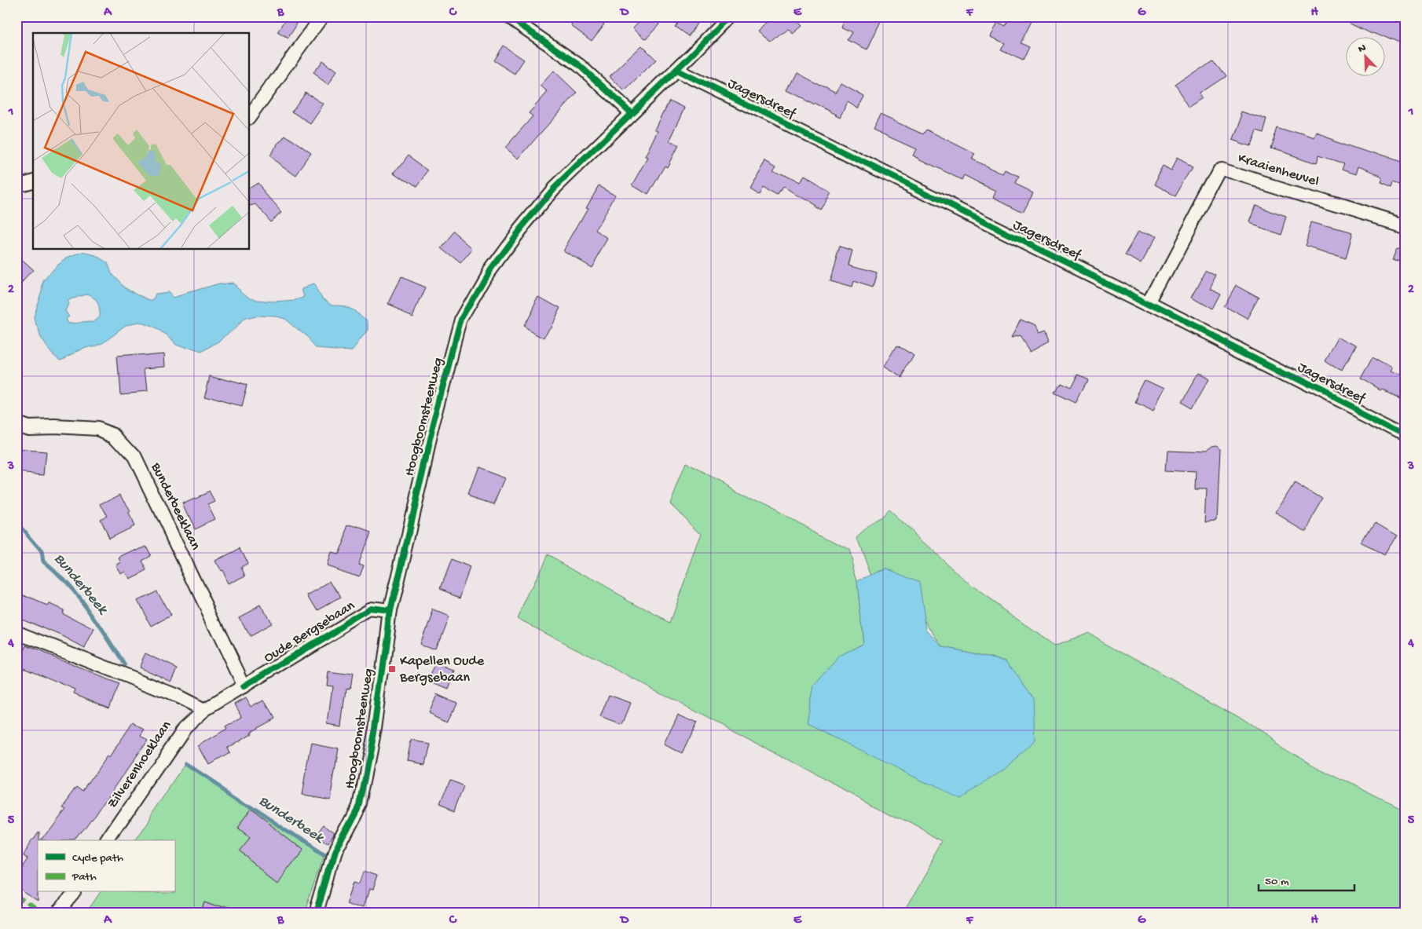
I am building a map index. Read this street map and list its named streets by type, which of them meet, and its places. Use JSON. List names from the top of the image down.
{
  "streets": {
    "street": [
      "Jagersdreef",
      "Kraaienheuvel",
      "Hoogboomsteenweg",
      "Bunderbeeklaan",
      "Oude Bergsebaan",
      "Zilverenhoeklaan"
    ]
  },
  "crossings": [
    ["Jagersdreef", "Kraaienheuvel"],
    ["Jagersdreef", "Hoogboomsteenweg"],
    ["Hoogboomsteenweg", "Oude Bergsebaan"],
    ["Bunderbeeklaan", "Oude Bergsebaan"],
    ["Bunderbeeklaan", "Zilverenhoeklaan"],
    ["Oude Bergsebaan", "Zilverenhoeklaan"]
  ],
  "water": ["Bunderbeek"],
  "places": {
    "transit": ["Kapellen Oude Bergsebaan"]
  },
  "legend": ["Cycle path", "Path"],
  "scale_bar": "50 m",
  "north": "top left",
  "grid": {
    "columns": [
      "A",
      "B",
      "C",
      "D",
      "E",
      "F",
      "G",
      "H"
    ],
    "rows": [
      "1",
      "2",
      "3",
      "4",
      "5"
    ]
  }
}
